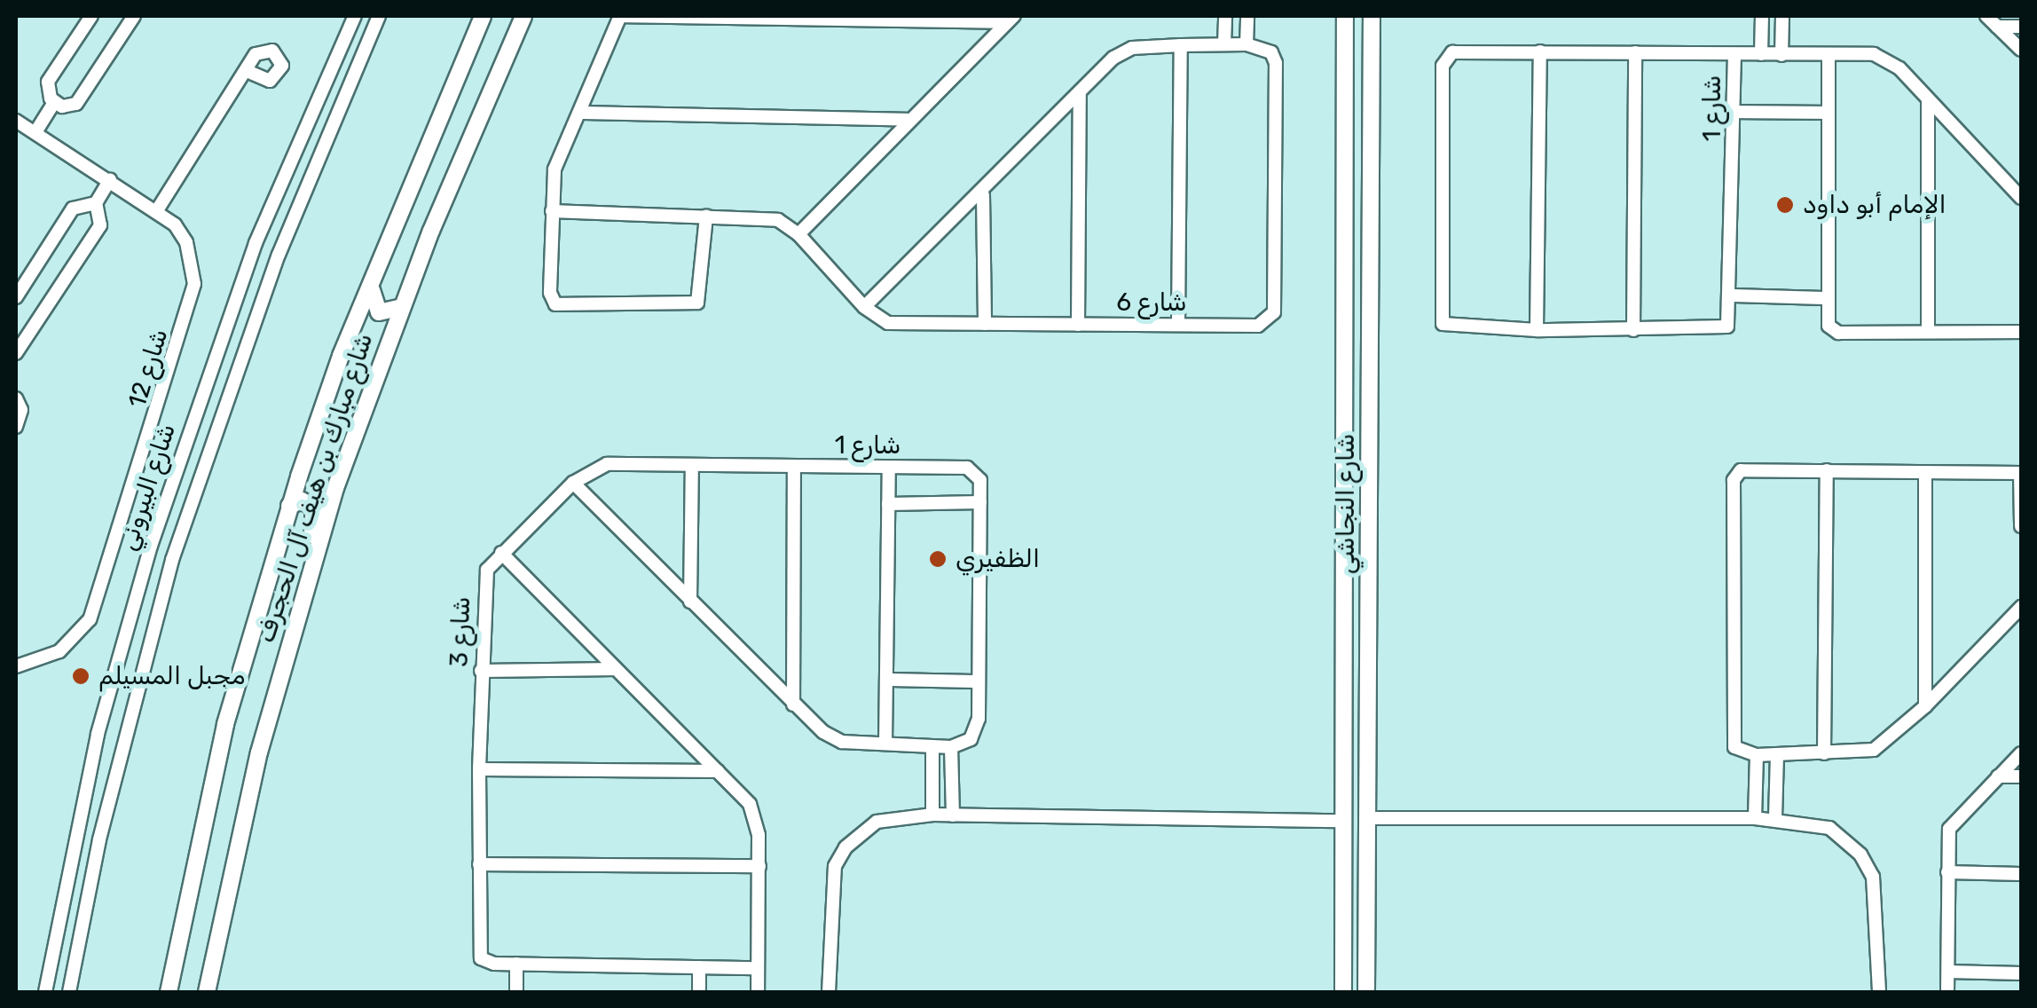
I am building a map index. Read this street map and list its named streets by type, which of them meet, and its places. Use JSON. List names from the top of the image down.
{
  "streets": {
    "main road": ["شارع مبارك بن هيف آل الحجرف", "شارع النجاشي"],
    "street": [
      "شارع 1",
      "شارع 6",
      "شارع 12",
      "شارع البيروني",
      "شارع 3"
    ]
  },
  "crossings": [
    ["شارع 1", "شارع 3"]
  ],
  "places": ["الإمام أبو داود", "الظفيري", "مجبل المسيلم"]
}
